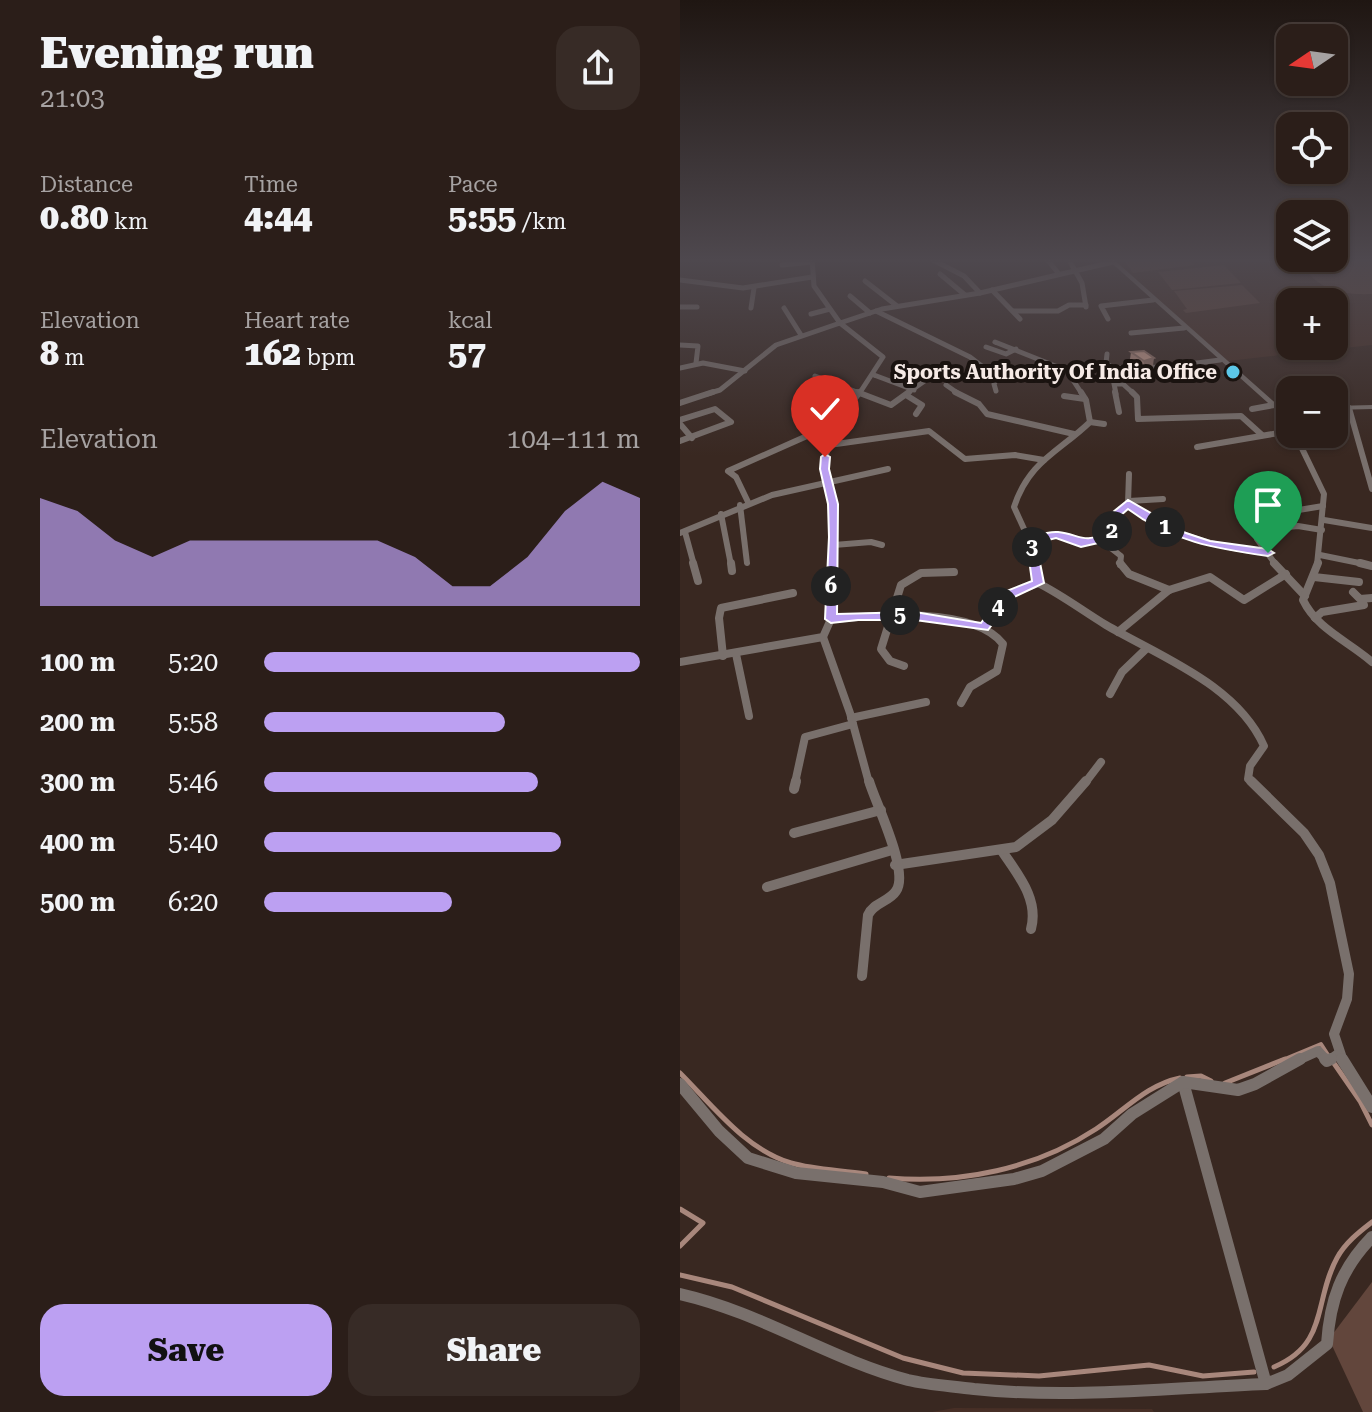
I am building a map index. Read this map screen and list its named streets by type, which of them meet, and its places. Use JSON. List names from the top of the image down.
{
  "places": ["Sports Authority Of India Office"],
  "north": "left",
  "page": {
    "heading": ["Evening run", "21:03"],
    "map_buttons": ["+", "−"],
    "stats": [
      ["Distance", "0.80 km"],
      ["Time", "4:44"],
      ["Pace", "5:55 /km"],
      ["Elevation", "8 m"],
      ["Heart rate", "162 bpm"],
      ["kcal", "57"]
    ],
    "chart": ["Elevation", "104–111 m"],
    "pins": [
      "1",
      "2",
      "3",
      "6",
      "4",
      "5"
    ],
    "list": [
      {
        "name": "100 m",
        "note": "5:20"
      },
      {
        "name": "200 m",
        "note": "5:58"
      },
      {
        "name": "300 m",
        "note": "5:46"
      },
      {
        "name": "400 m",
        "note": "5:40"
      },
      {
        "name": "500 m",
        "note": "6:20"
      }
    ],
    "buttons": ["Save", "Share"]
  }
}
